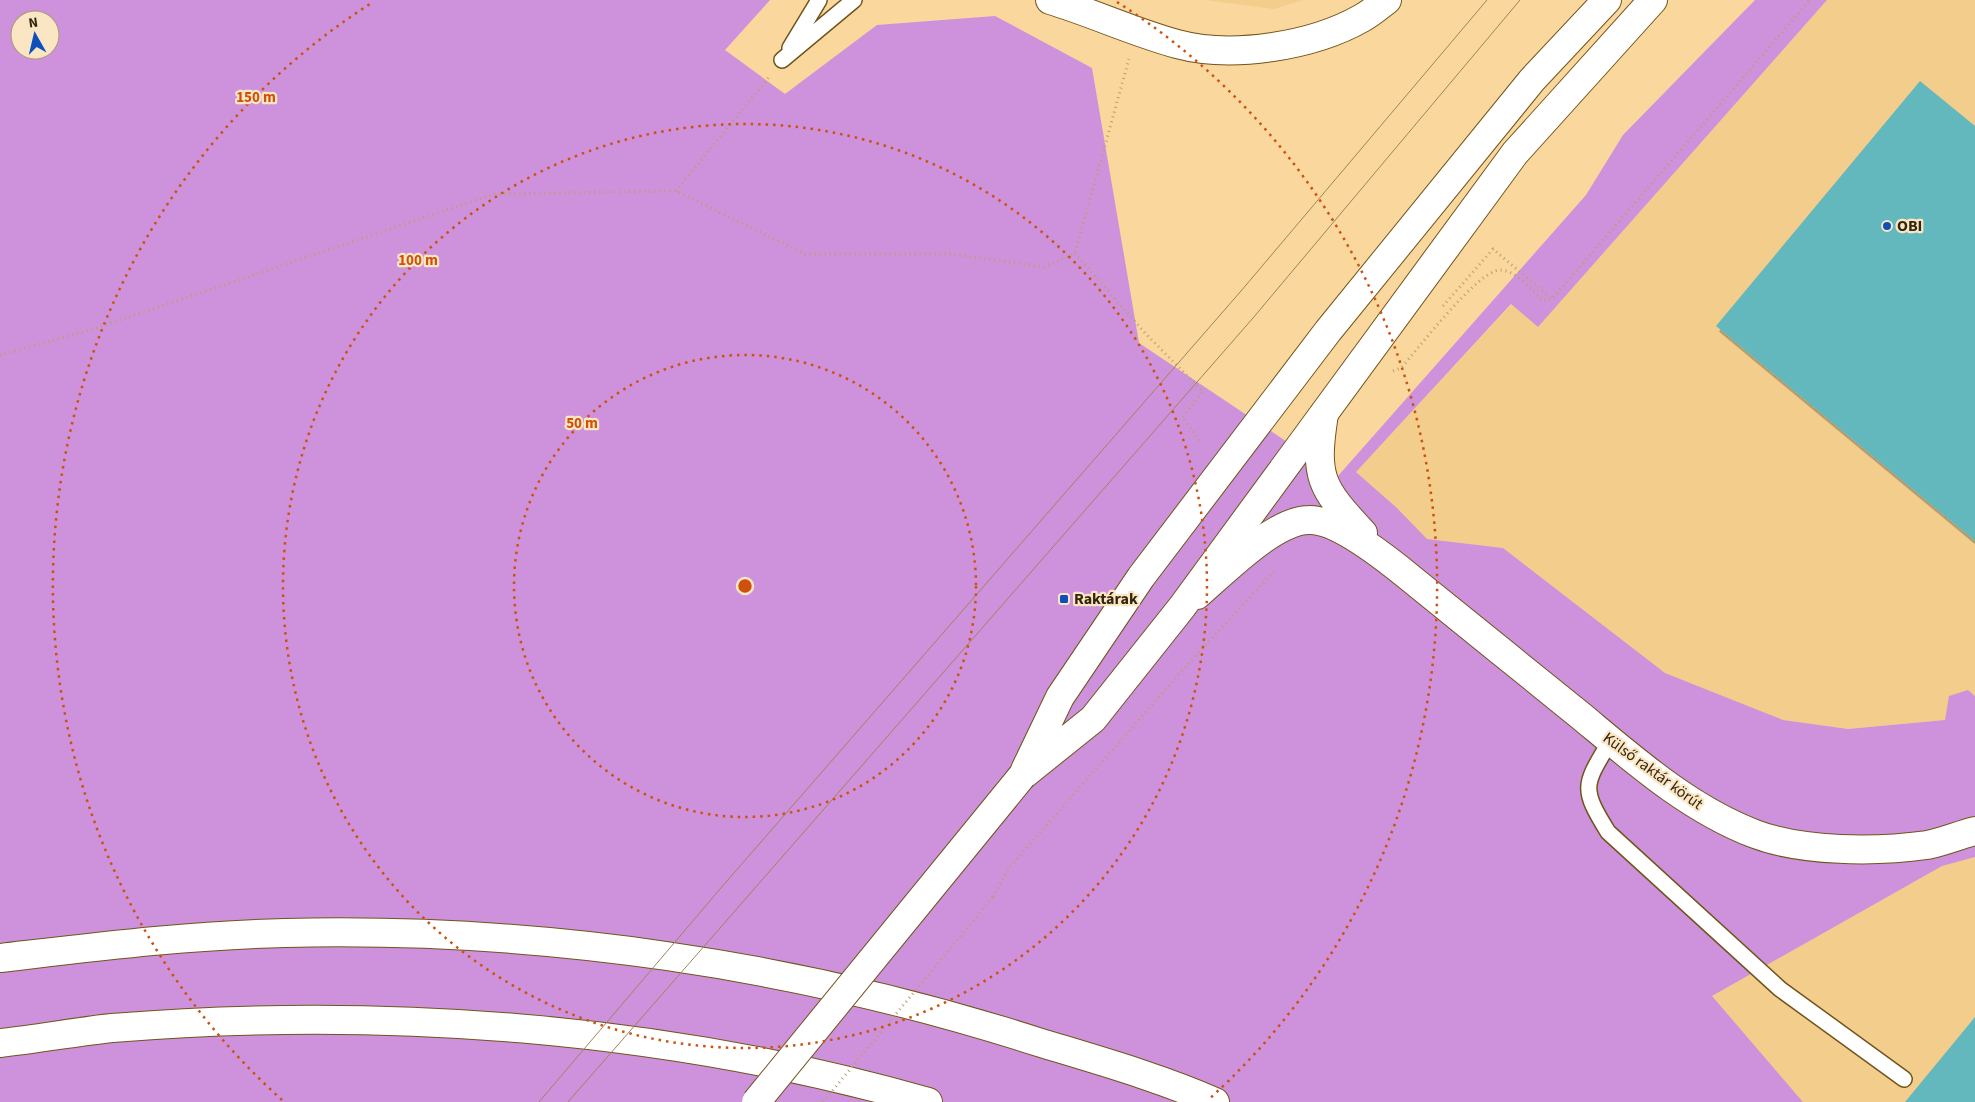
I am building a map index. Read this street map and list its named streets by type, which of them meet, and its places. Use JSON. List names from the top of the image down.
{
  "streets": {
    "main road": ["Külső raktár körút"]
  },
  "places": {
    "other": ["OBI"],
    "transit": ["Raktárak"]
  },
  "north": "top",
  "rings": ["150 m", "100 m", "50 m"]
}
